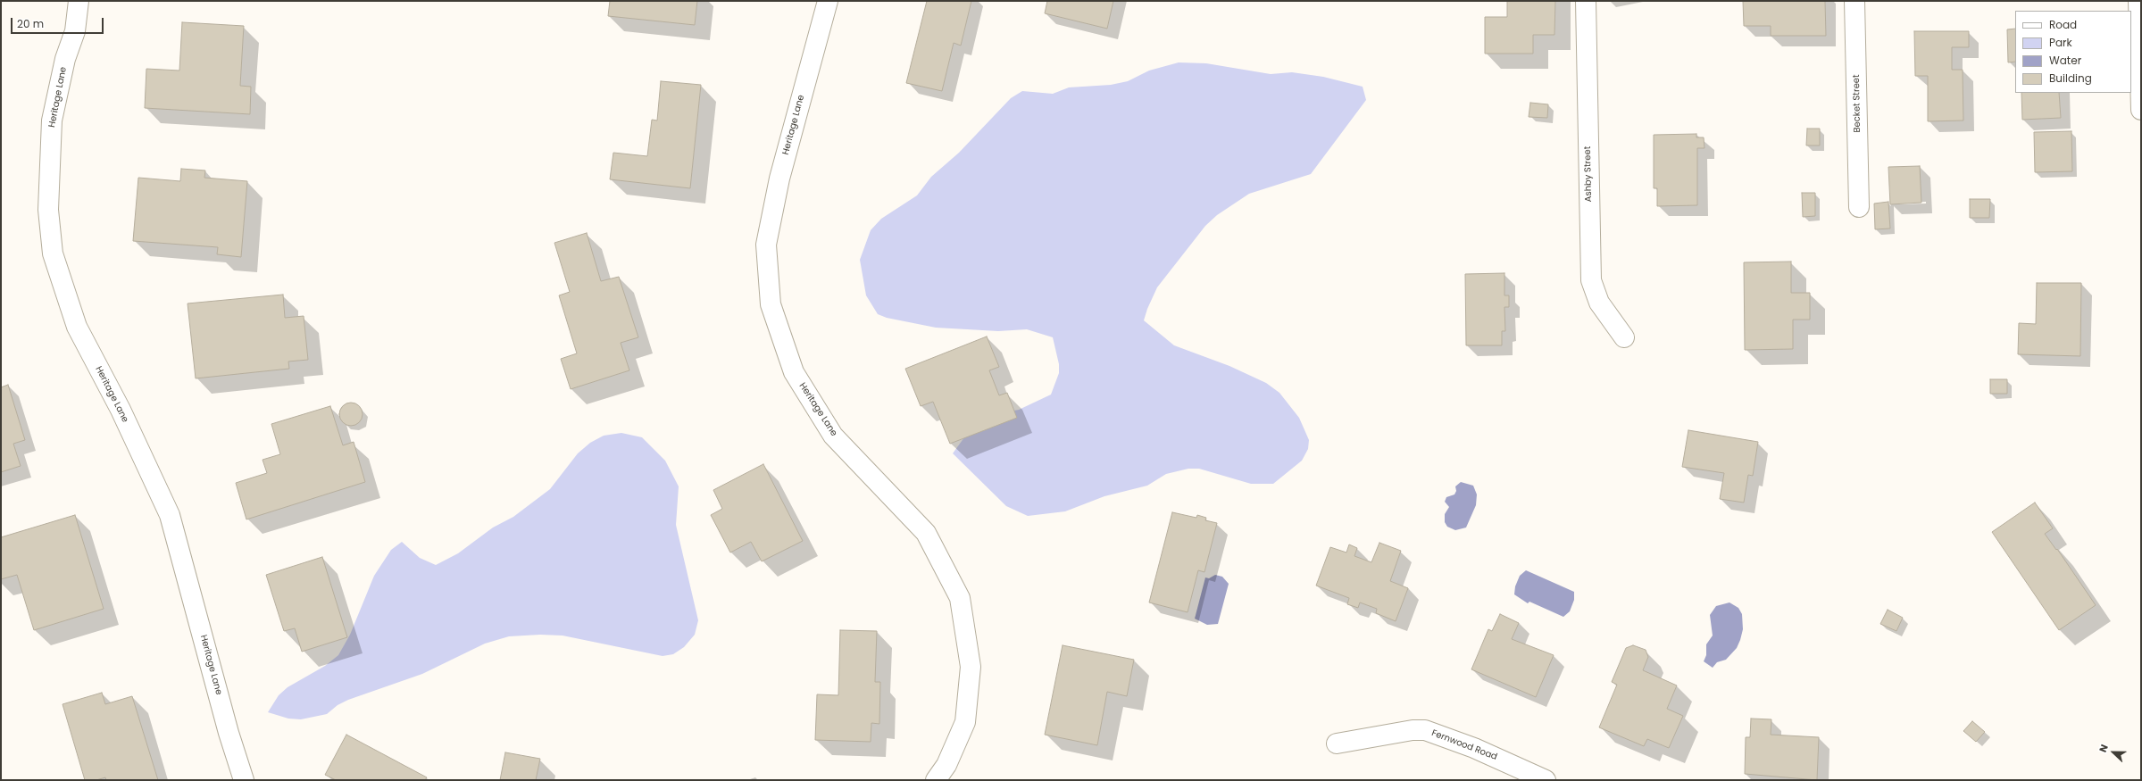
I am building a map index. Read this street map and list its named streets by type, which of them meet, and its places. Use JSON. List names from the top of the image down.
{
  "streets": {
    "street": [
      "Heritage Lane",
      "Becket Street",
      "Ashby Street",
      "Fernwood Road"
    ]
  },
  "legend": [
    "Road",
    "Park",
    "Water",
    "Building"
  ],
  "scale_bar": "20 m",
  "north": "left"
}
